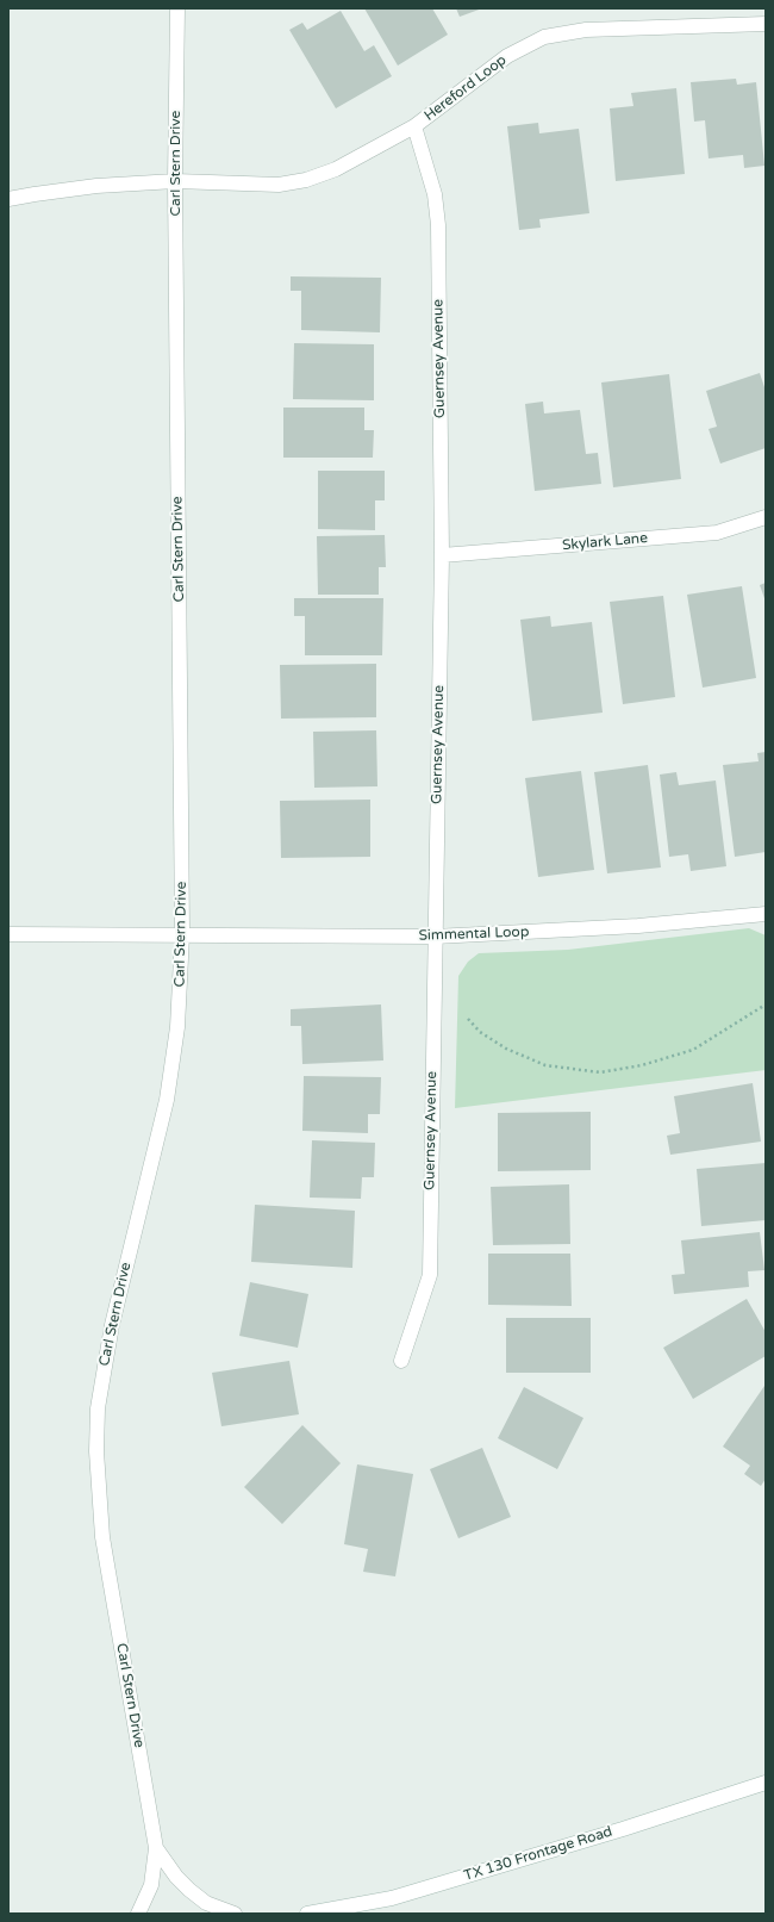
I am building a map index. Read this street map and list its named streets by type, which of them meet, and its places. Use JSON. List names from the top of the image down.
{
  "streets": {
    "street": [
      "Hereford Loop",
      "Carl Stern Drive",
      "Guernsey Avenue",
      "Skylark Lane",
      "Simmental Loop",
      "TX 130 Frontage Road"
    ]
  },
  "crossings": [
    ["Hereford Loop", "Carl Stern Drive"],
    ["Hereford Loop", "Guernsey Avenue"],
    ["Carl Stern Drive", "Simmental Loop"],
    ["Guernsey Avenue", "Skylark Lane"],
    ["Guernsey Avenue", "Simmental Loop"]
  ]
}
